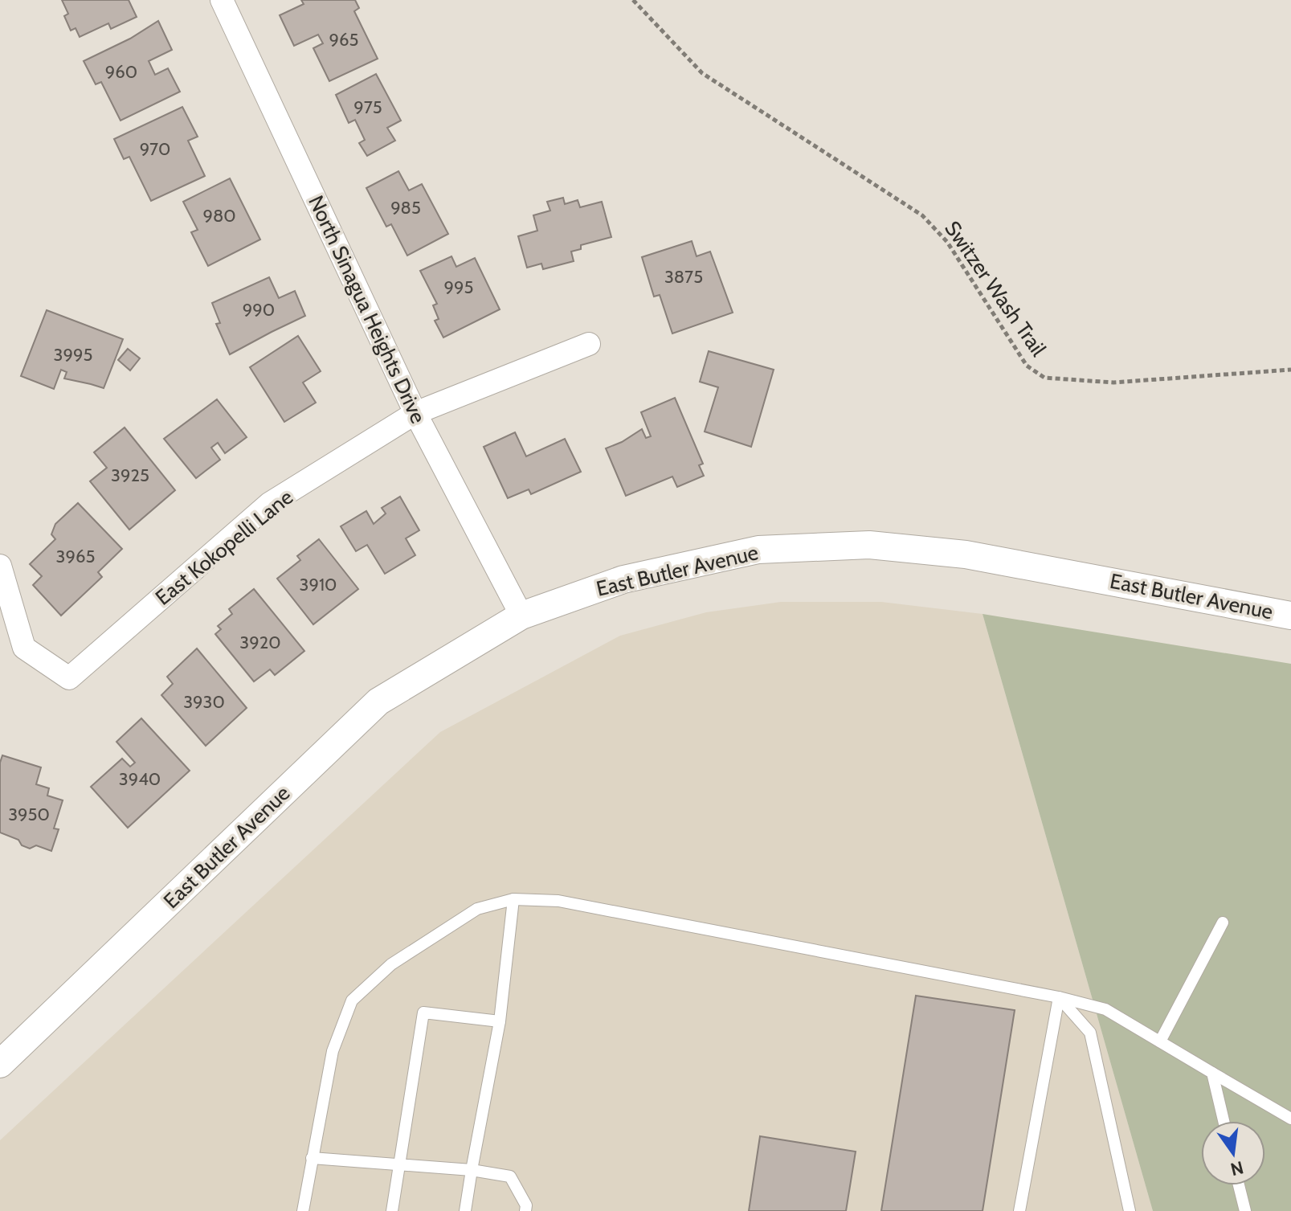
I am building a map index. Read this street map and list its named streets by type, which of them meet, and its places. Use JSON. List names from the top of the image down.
{
  "streets": {
    "street": ["North Sinagua Heights Drive", "East Kokopelli Lane", "East Butler Avenue"],
    "path": ["Switzer Wash Trail"]
  },
  "crossings": [
    ["North Sinagua Heights Drive", "East Kokopelli Lane"],
    ["North Sinagua Heights Drive", "East Butler Avenue"]
  ],
  "house_numbers": [
    "965",
    "960",
    "975",
    "970",
    "985",
    "980",
    "3875",
    "995",
    "990",
    "3995",
    "3925",
    "3965",
    "3910",
    "3920",
    "3930",
    "3940",
    "3950"
  ],
  "north": "bottom"
}
